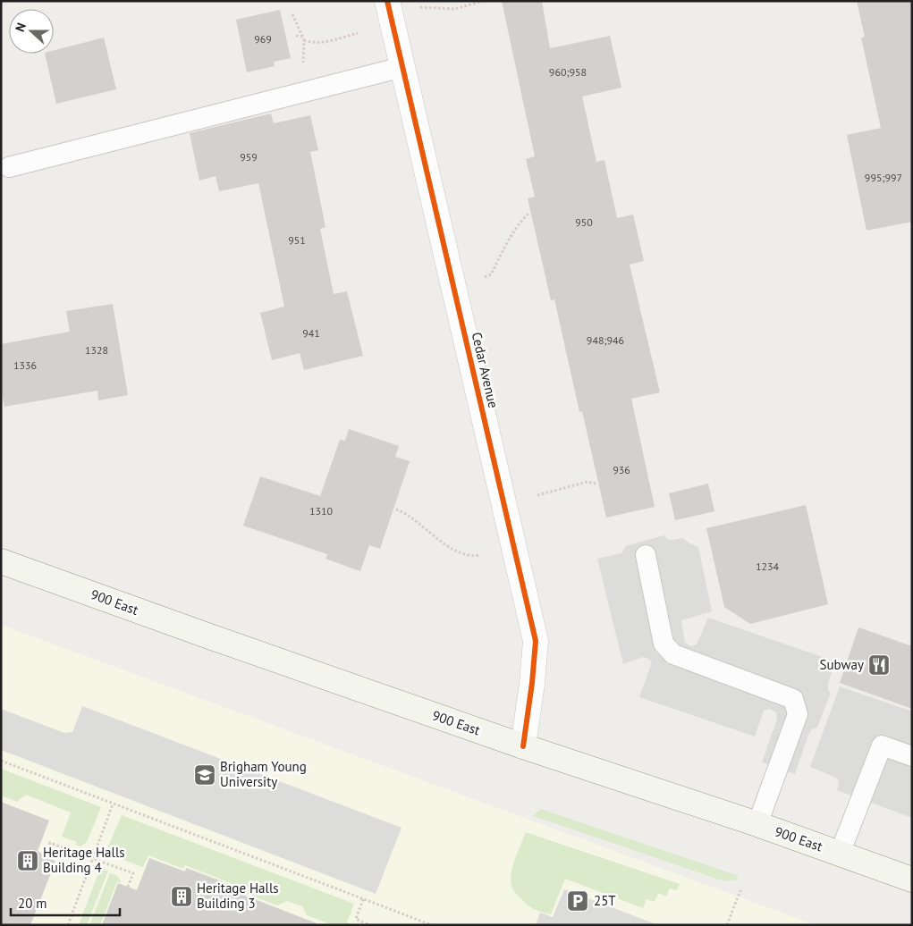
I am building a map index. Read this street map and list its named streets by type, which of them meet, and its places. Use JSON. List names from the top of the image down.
{
  "streets": {
    "main road": ["900 East"],
    "street": ["Cedar Avenue"]
  },
  "crossings": [
    ["Cedar Avenue", "900 East"]
  ],
  "places": {
    "restaurant": ["Subway"],
    "school or university": ["Brigham Young University"],
    "building": ["Heritage Halls Building 4", "Heritage Halls Building 3"],
    "parking": ["25T"]
  },
  "house_numbers": [
    "969",
    "960;958",
    "959",
    "995;997",
    "950",
    "951",
    "941",
    "948;946",
    "1328",
    "1336",
    "936",
    "1310",
    "1234"
  ],
  "scale_bar": "20 m",
  "north": "left"
}
